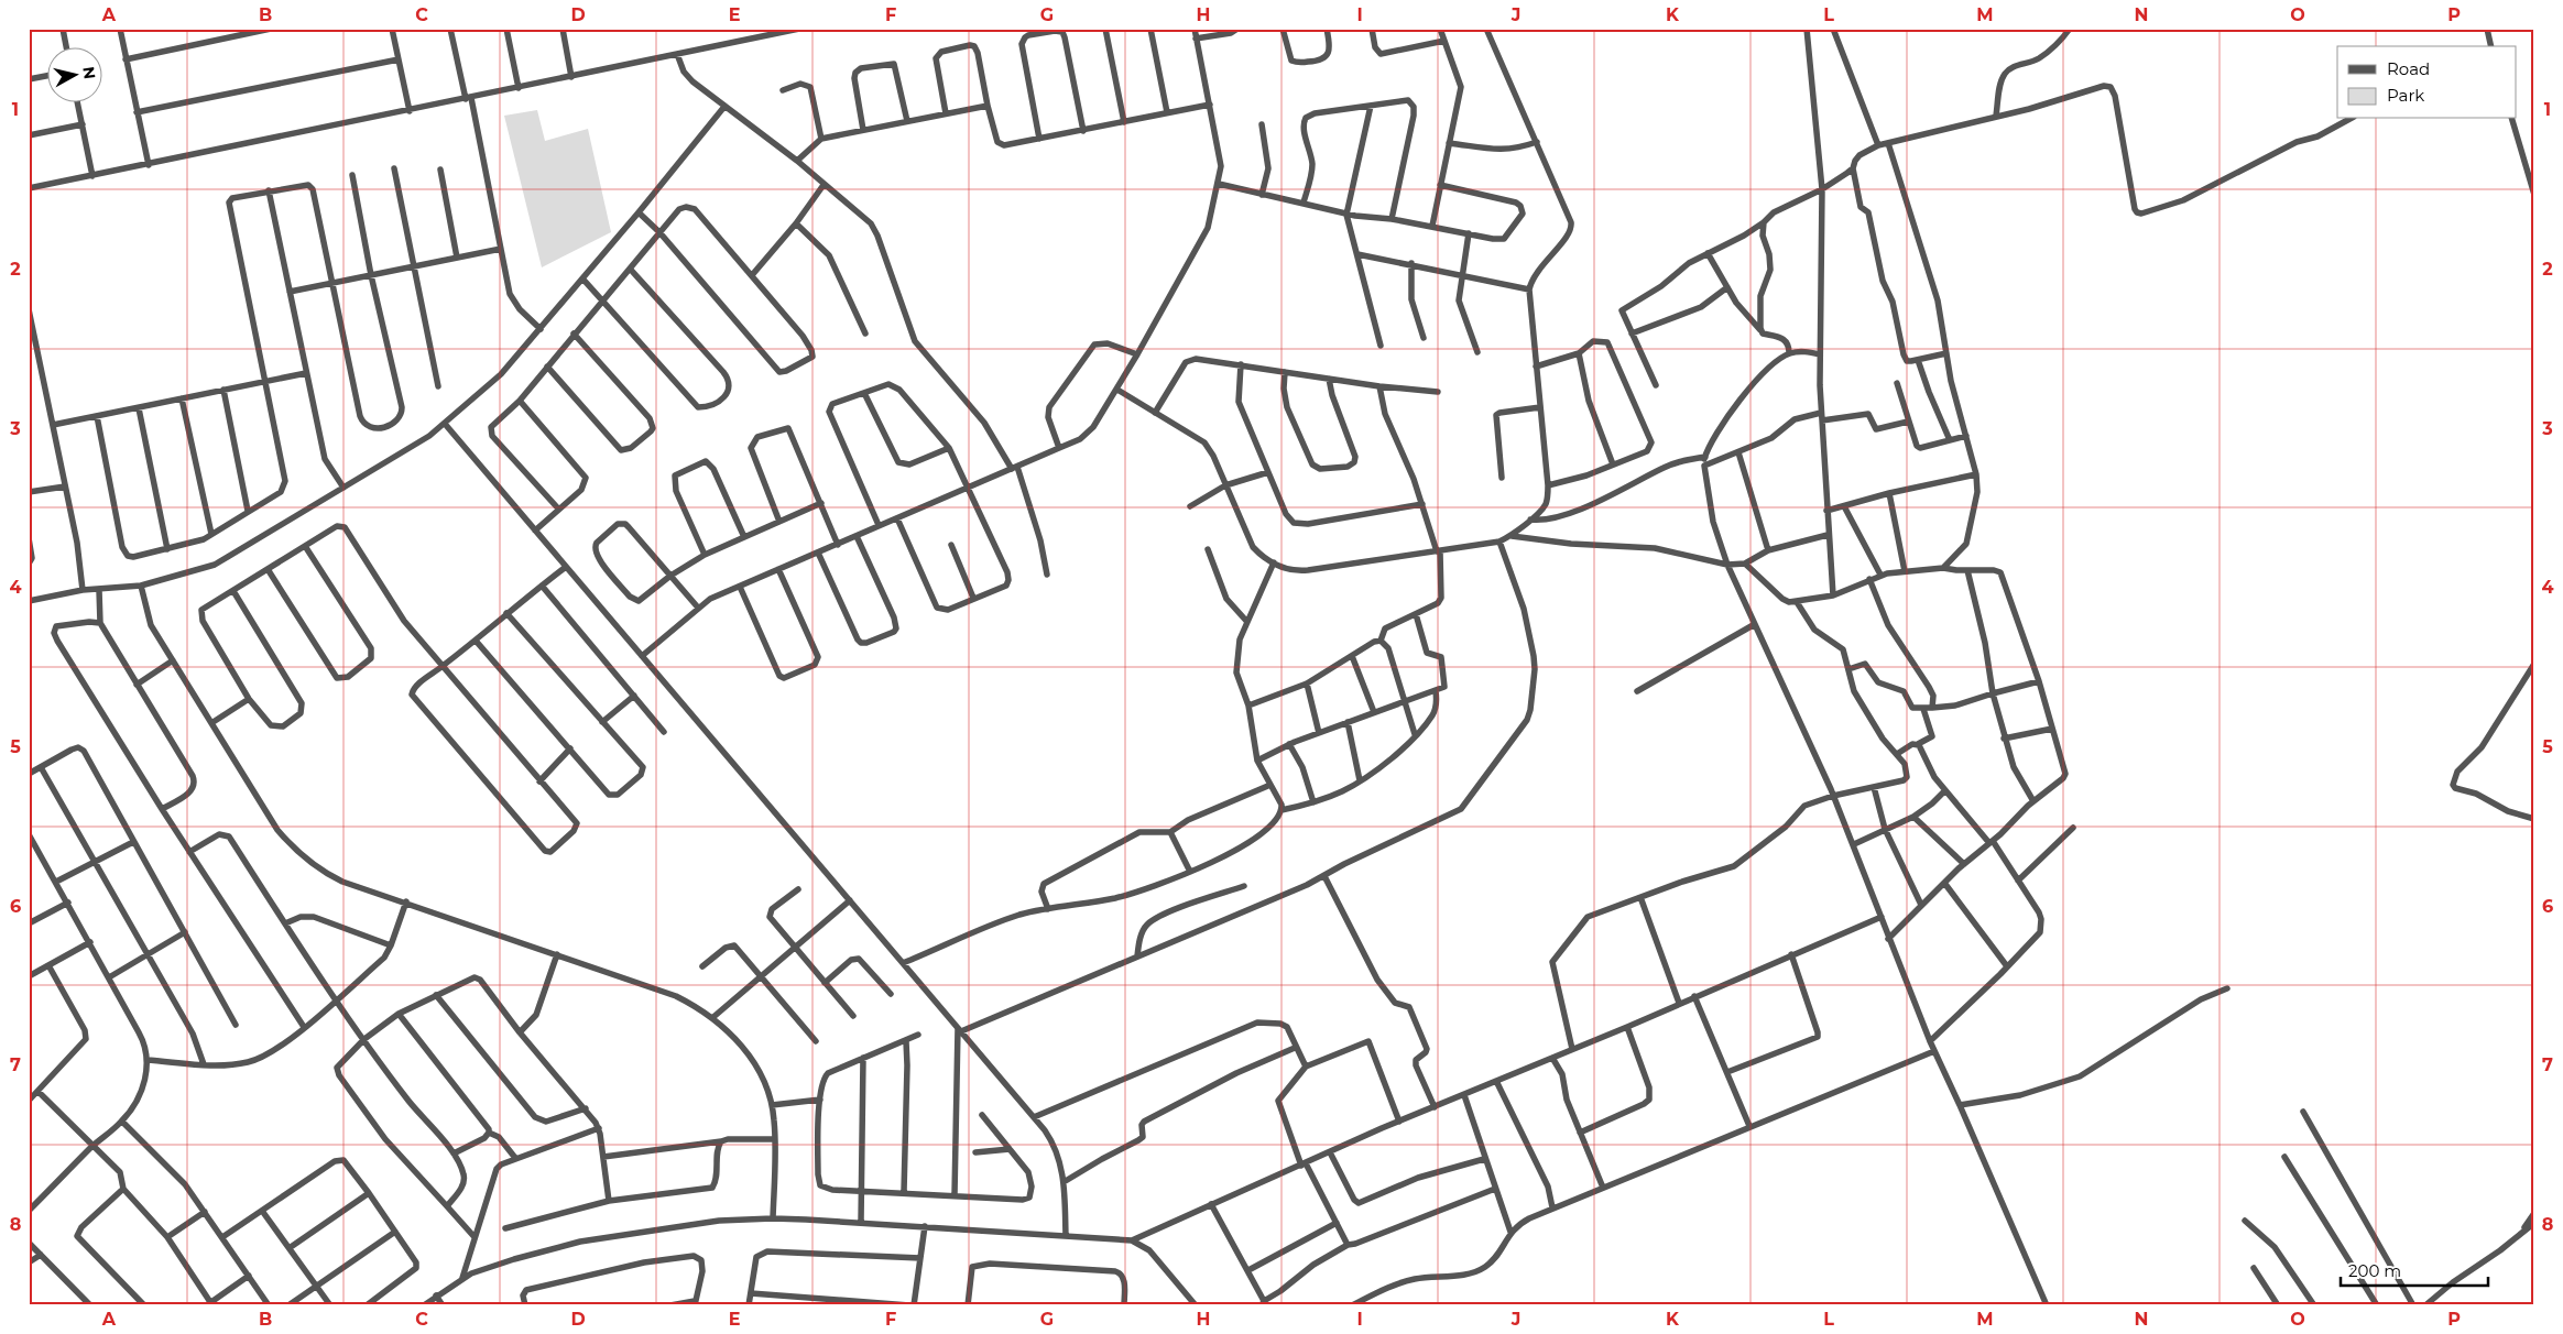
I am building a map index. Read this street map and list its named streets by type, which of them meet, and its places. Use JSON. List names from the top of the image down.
{
  "legend": ["Road", "Park"],
  "scale_bar": "200 m",
  "north": "right",
  "grid": {
    "columns": [
      "A",
      "B",
      "C",
      "D",
      "E",
      "F",
      "G",
      "H",
      "I",
      "J",
      "K",
      "L",
      "M",
      "N",
      "O",
      "P"
    ],
    "rows": [
      "1",
      "2",
      "3",
      "4",
      "5",
      "6",
      "7",
      "8"
    ]
  }
}
